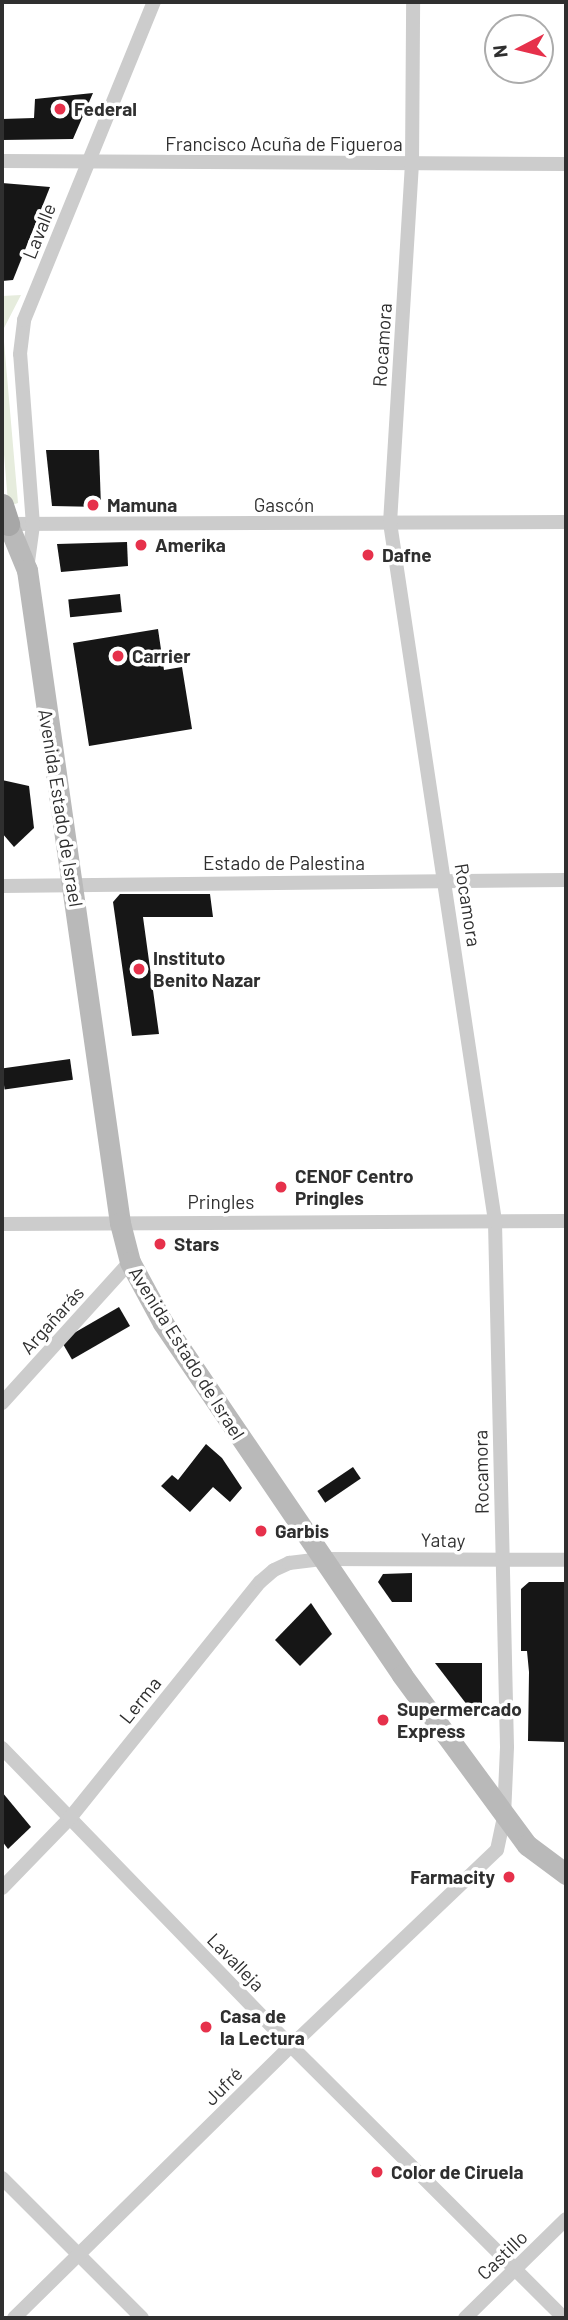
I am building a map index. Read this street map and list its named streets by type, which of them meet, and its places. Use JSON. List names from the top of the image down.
{
  "streets": {
    "main road": ["Avenida Estado de Israel"],
    "street": [
      "Francisco Acuña de Figueroa",
      "Lavalle",
      "Rocamora",
      "Gascón",
      "Estado de Palestina",
      "Pringles",
      "Argañarás",
      "Yatay",
      "Lerma",
      "Lavalleja",
      "Jufré",
      "Castillo"
    ]
  },
  "crossings": [
    ["Francisco Acuña de Figueroa", "Lavalle"],
    ["Francisco Acuña de Figueroa", "Rocamora"],
    ["Lavalle", "Gascón"],
    ["Lavalle", "Avenida Estado de Israel"],
    ["Rocamora", "Gascón"],
    ["Rocamora", "Avenida Estado de Israel"],
    ["Rocamora", "Estado de Palestina"],
    ["Rocamora", "Pringles"],
    ["Rocamora", "Yatay"],
    ["Rocamora", "Jufré"],
    ["Gascón", "Avenida Estado de Israel"],
    ["Avenida Estado de Israel", "Estado de Palestina"],
    ["Avenida Estado de Israel", "Pringles"],
    ["Avenida Estado de Israel", "Argañarás"],
    ["Avenida Estado de Israel", "Yatay"],
    ["Avenida Estado de Israel", "Lerma"],
    ["Avenida Estado de Israel", "Jufré"],
    ["Yatay", "Lerma"],
    ["Lerma", "Lavalleja"],
    ["Lavalleja", "Jufré"],
    ["Lavalleja", "Castillo"]
  ],
  "places": [
    "Federal",
    "Mamuna",
    "Amerika",
    "Dafne",
    "Carrier",
    "Instituto Benito Nazar",
    "CENOF Centro Pringles",
    "Stars",
    "Garbis",
    "Supermercado Express",
    "Farmacity",
    "Casa de la Lectura",
    "Color de Ciruela"
  ],
  "north": "left"
}
